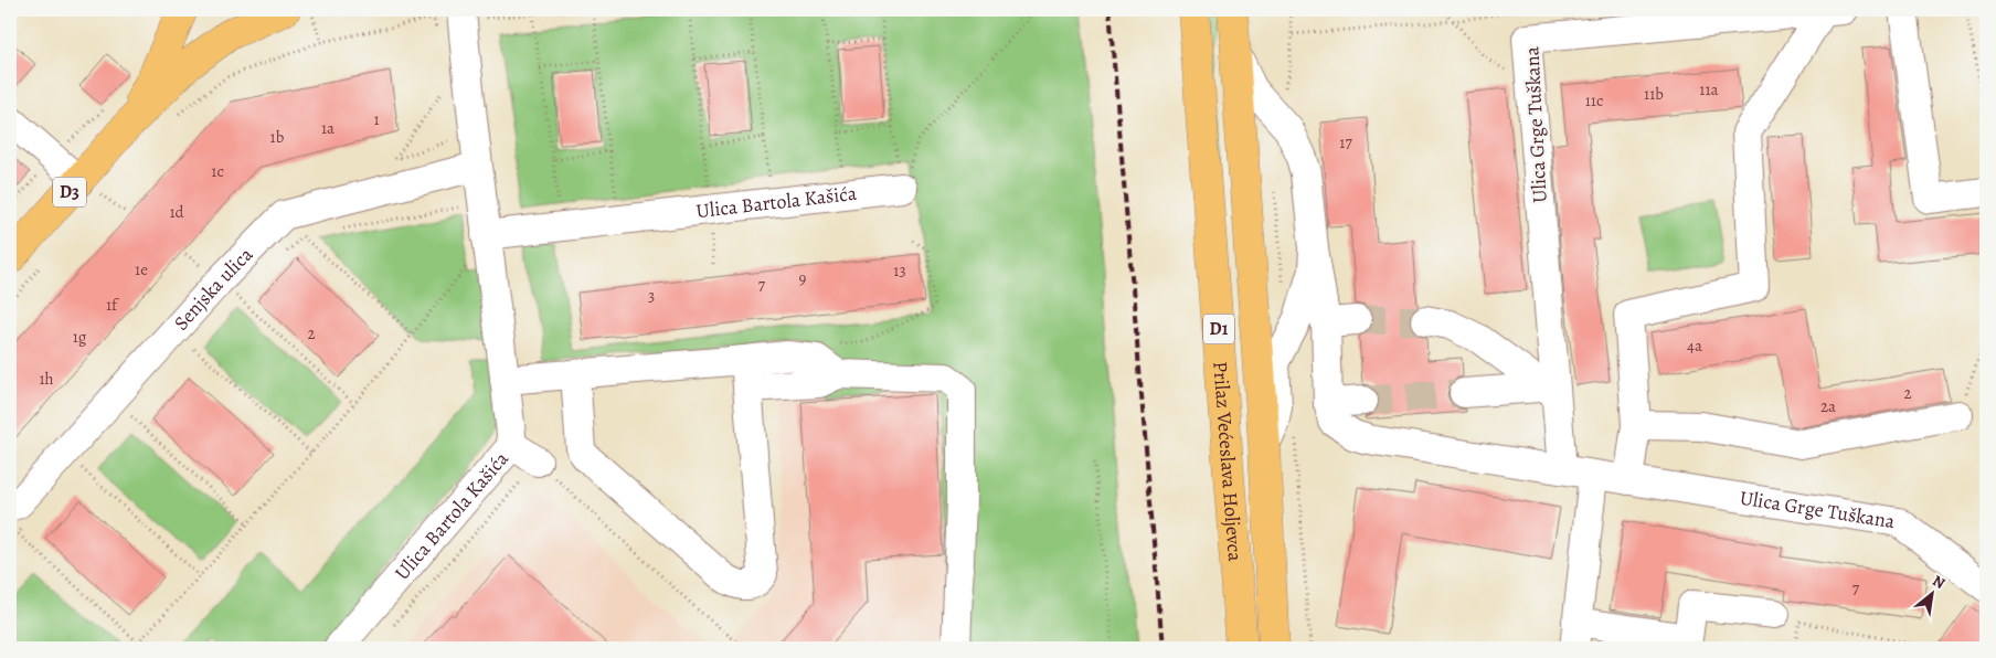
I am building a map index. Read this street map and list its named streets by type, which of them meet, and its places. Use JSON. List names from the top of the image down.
{
  "streets": {
    "main road": ["D3", "D1", "Prilaz Većeslava Holjevca"],
    "street": ["Ulica Grge Tuškana", "Ulica Bartola Kašića", "Senjska ulica"]
  },
  "crossings": [
    ["Ulica Bartola Kašića", "Senjska ulica"]
  ],
  "house_numbers": [
    "11a",
    "11b",
    "11c",
    "1",
    "1a",
    "1b",
    "17",
    "1c",
    "1d",
    "1e",
    "13",
    "9",
    "7",
    "3",
    "1f",
    "2",
    "1g",
    "4a",
    "1h",
    "2",
    "2a",
    "7"
  ],
  "north": "top right"
}
